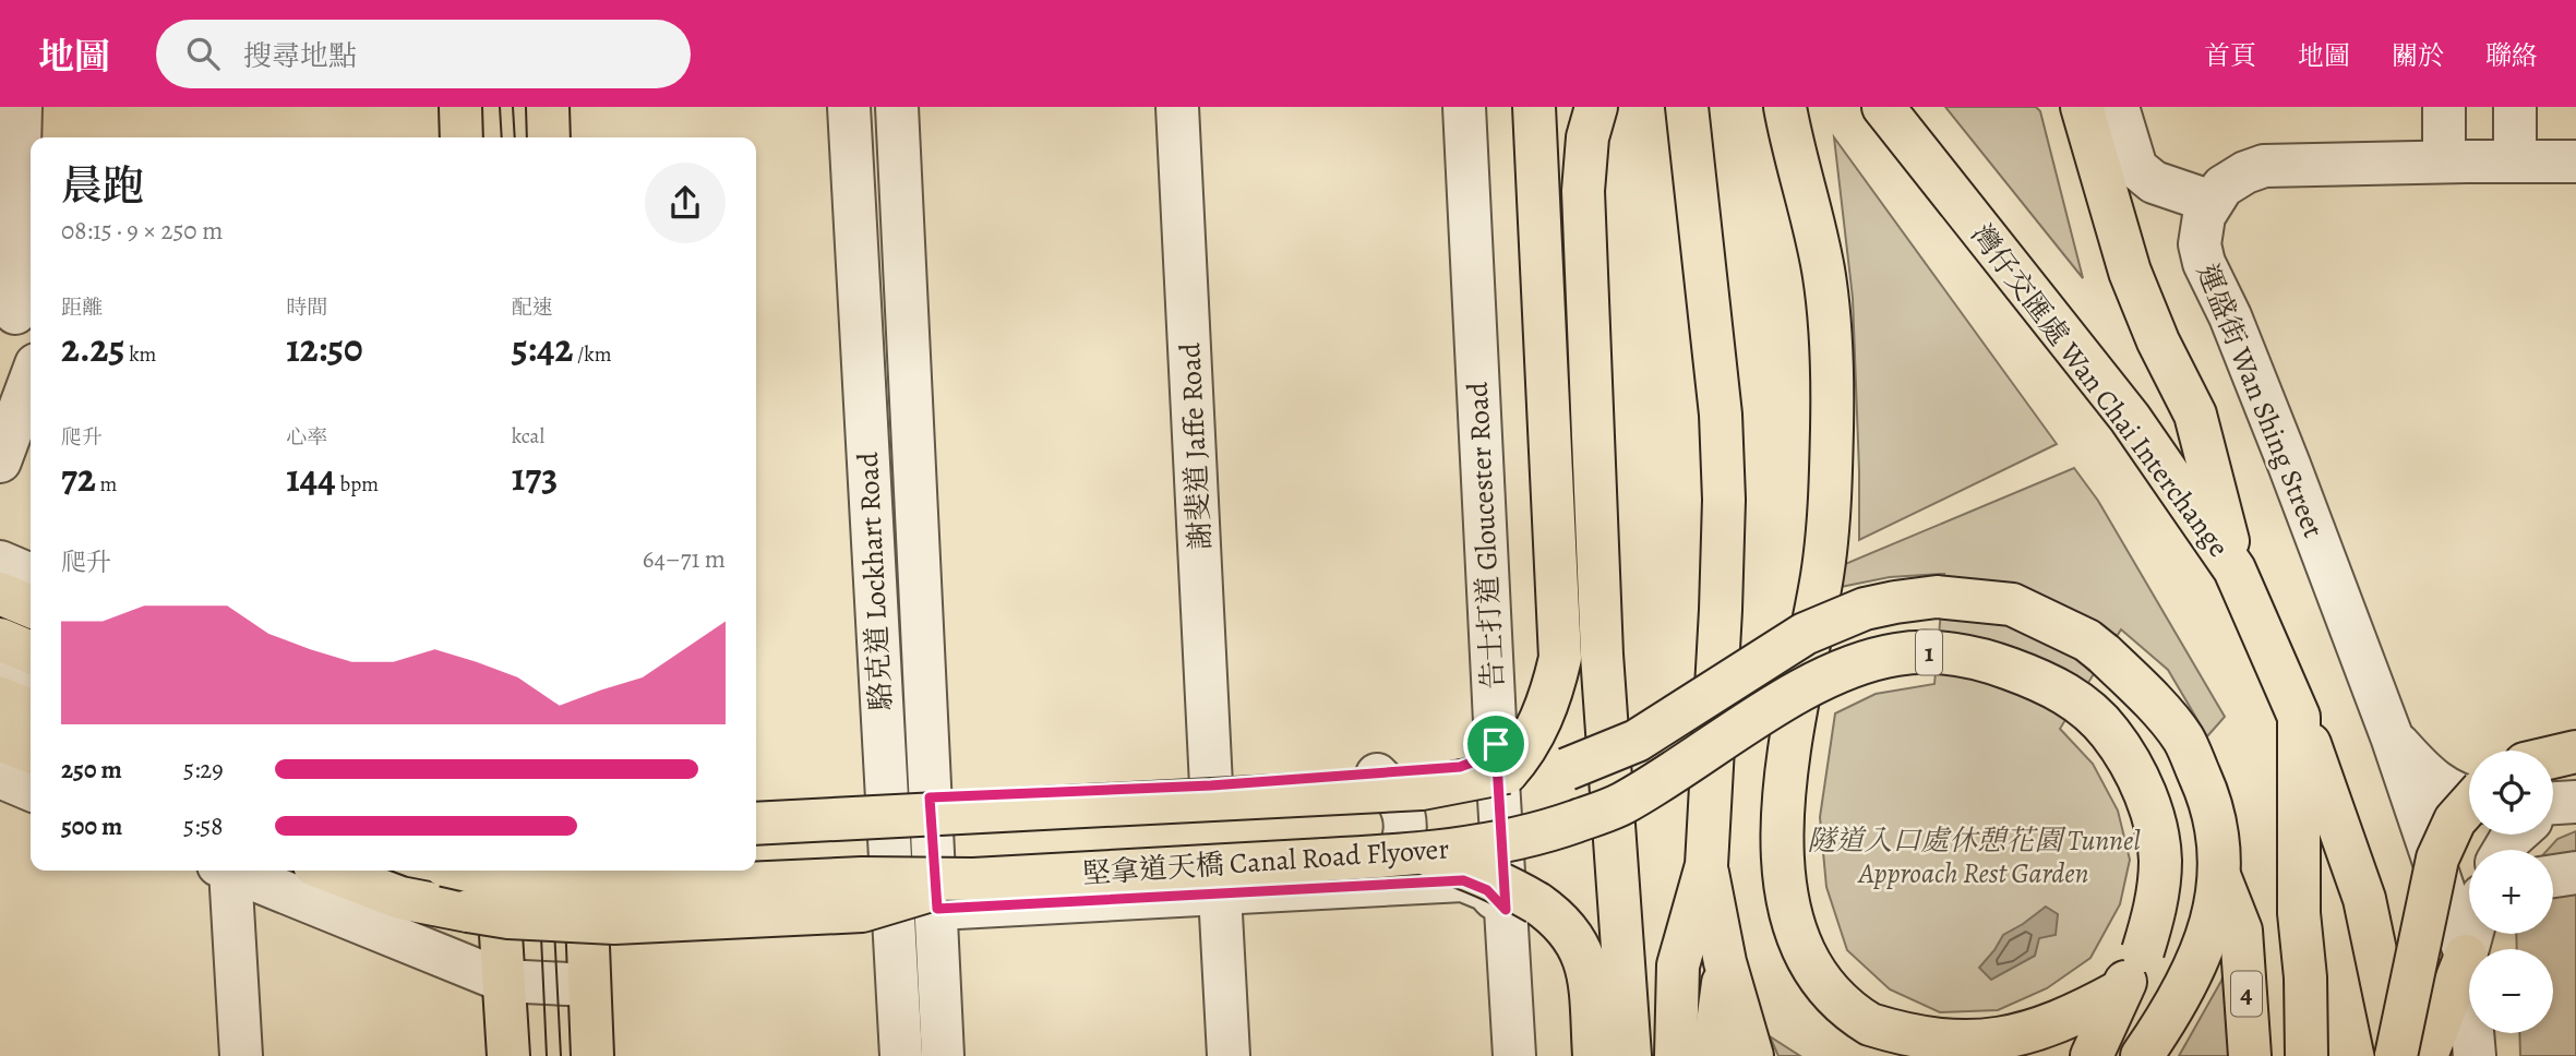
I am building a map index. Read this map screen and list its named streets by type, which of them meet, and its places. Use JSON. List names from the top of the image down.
{
  "streets": {
    "main road": [
      "灣仔交匯處 Wan Chai Interchange",
      "1",
      "堅拿道天橋 Canal Road Flyover",
      "4"
    ],
    "street": [
      "運盛街 Wan Shing Street",
      "謝斐道 Jaffe Road",
      "告士打道 Gloucester Road",
      "駱克道 Lockhart Road"
    ]
  },
  "crossings": [
    ["告士打道 Gloucester Road", "1"],
    ["1", "堅拿道天橋 Canal Road Flyover"],
    ["1", "4"]
  ],
  "parks": ["隧道入口處休憩花園 Tunnel Approach Rest Garden"],
  "page": {
    "header": "地圖",
    "search": "搜尋地點",
    "nav": [
      "首頁",
      "地圖",
      "關於",
      "聯絡"
    ],
    "heading": ["晨跑", "08:15 · 9 × 250 m"],
    "stats": [
      ["距離", "2.25 km"],
      ["時間", "12:50"],
      ["配速", "5:42 /km"],
      ["爬升", "72 m"],
      ["心率", "144 bpm"],
      ["kcal", "173"]
    ],
    "chart": ["爬升", "64–71 m"],
    "list": [
      {
        "name": "250 m",
        "note": "5:29"
      },
      {
        "name": "500 m",
        "note": "5:58"
      }
    ],
    "map_buttons": ["+", "−"]
  }
}
